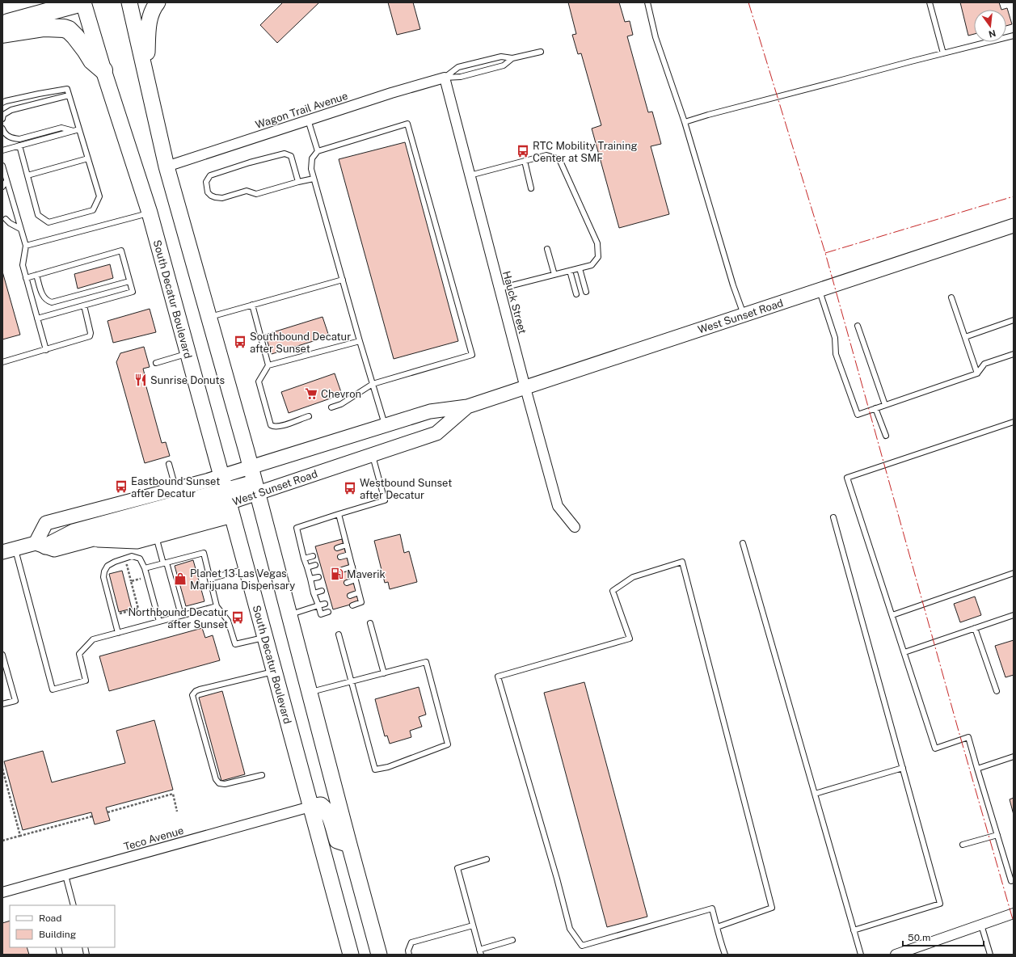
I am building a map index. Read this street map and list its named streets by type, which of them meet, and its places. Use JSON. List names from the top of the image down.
{
  "streets": {
    "main road": ["South Decatur Boulevard", "West Sunset Road"],
    "street": ["Wagon Trail Avenue", "Hauck Street", "Teco Avenue"]
  },
  "crossings": [
    ["Wagon Trail Avenue", "Hauck Street"],
    ["South Decatur Boulevard", "West Sunset Road"],
    ["South Decatur Boulevard", "Teco Avenue"],
    ["Hauck Street", "West Sunset Road"]
  ],
  "places": {
    "bus stop": [
      "RTC Mobility Training Center at SMF",
      "Southbound Decatur after Sunset",
      "Eastbound Sunset after Decatur",
      "Westbound Sunset after Decatur",
      "Northbound Decatur after Sunset"
    ],
    "restaurant": ["Sunrise Donuts"],
    "supermarket": ["Chevron"],
    "fuel station": ["Maverik"],
    "shop": ["Planet 13 Las Vegas Marijuana Dispensary"]
  },
  "legend": ["Road", "Building"],
  "scale_bar": "50 m",
  "north": "bottom"
}
